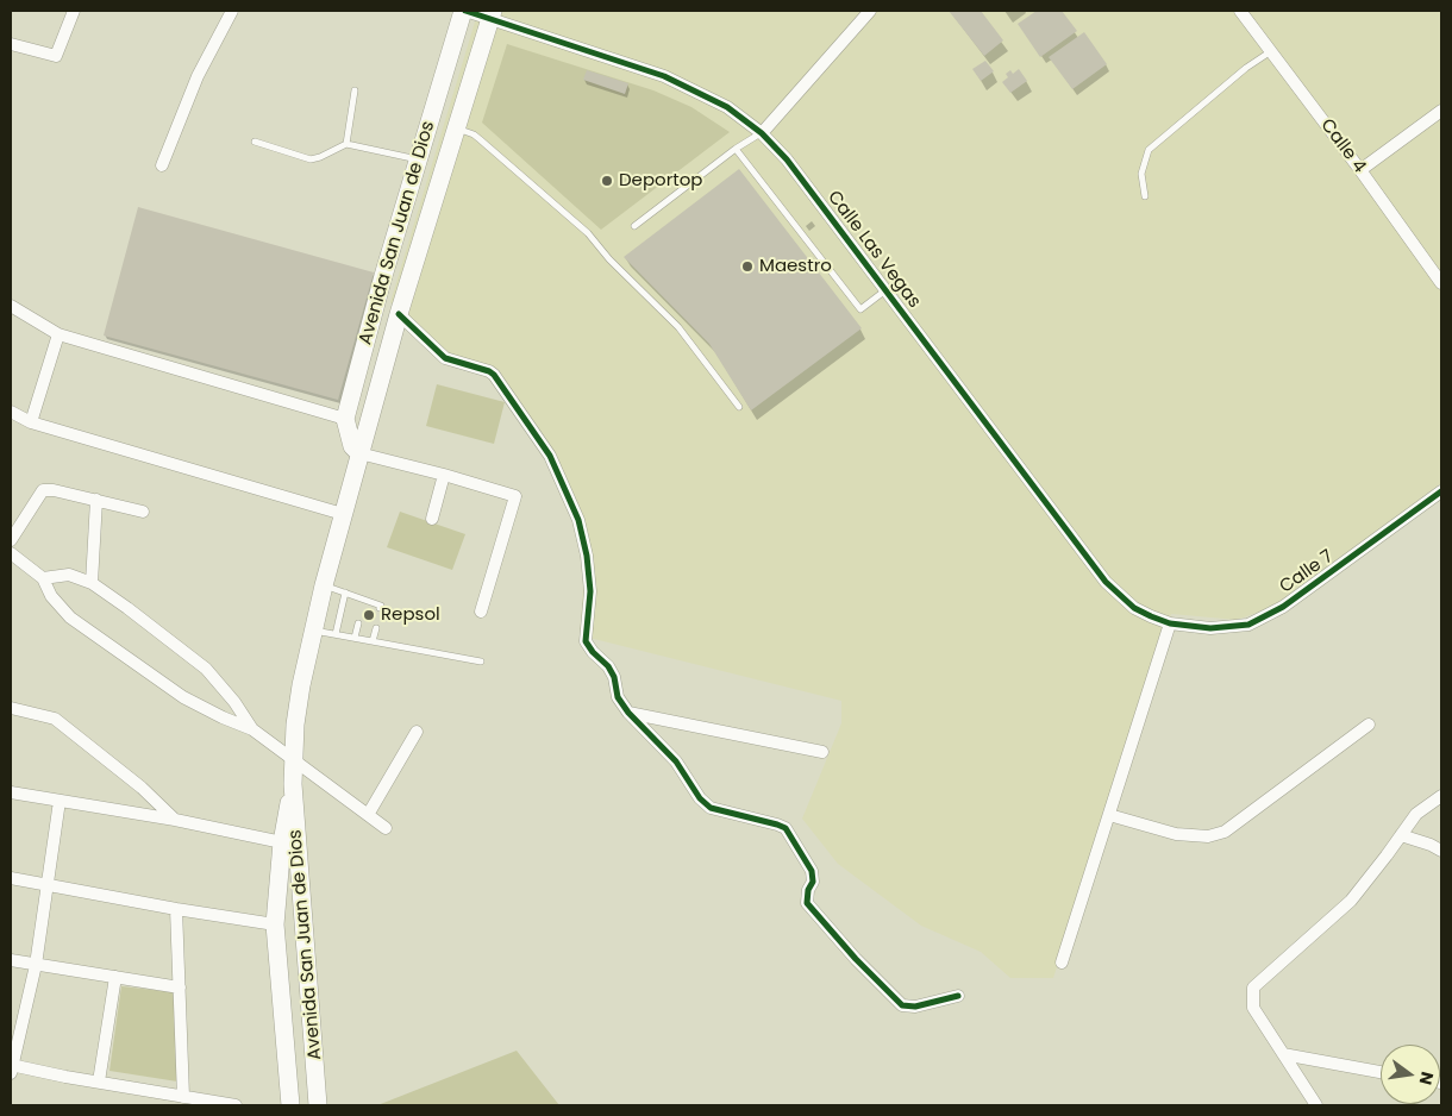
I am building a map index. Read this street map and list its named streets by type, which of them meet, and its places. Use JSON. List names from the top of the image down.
{
  "streets": {
    "main road": ["Avenida San Juan de Dios"],
    "street": ["Calle 4", "Calle Las Vegas", "Calle 7"]
  },
  "crossings": [
    ["Avenida San Juan de Dios", "Calle Las Vegas"],
    ["Calle Las Vegas", "Calle 7"]
  ],
  "places": ["Deportop", "Maestro", "Repsol"],
  "north": "right"
}
